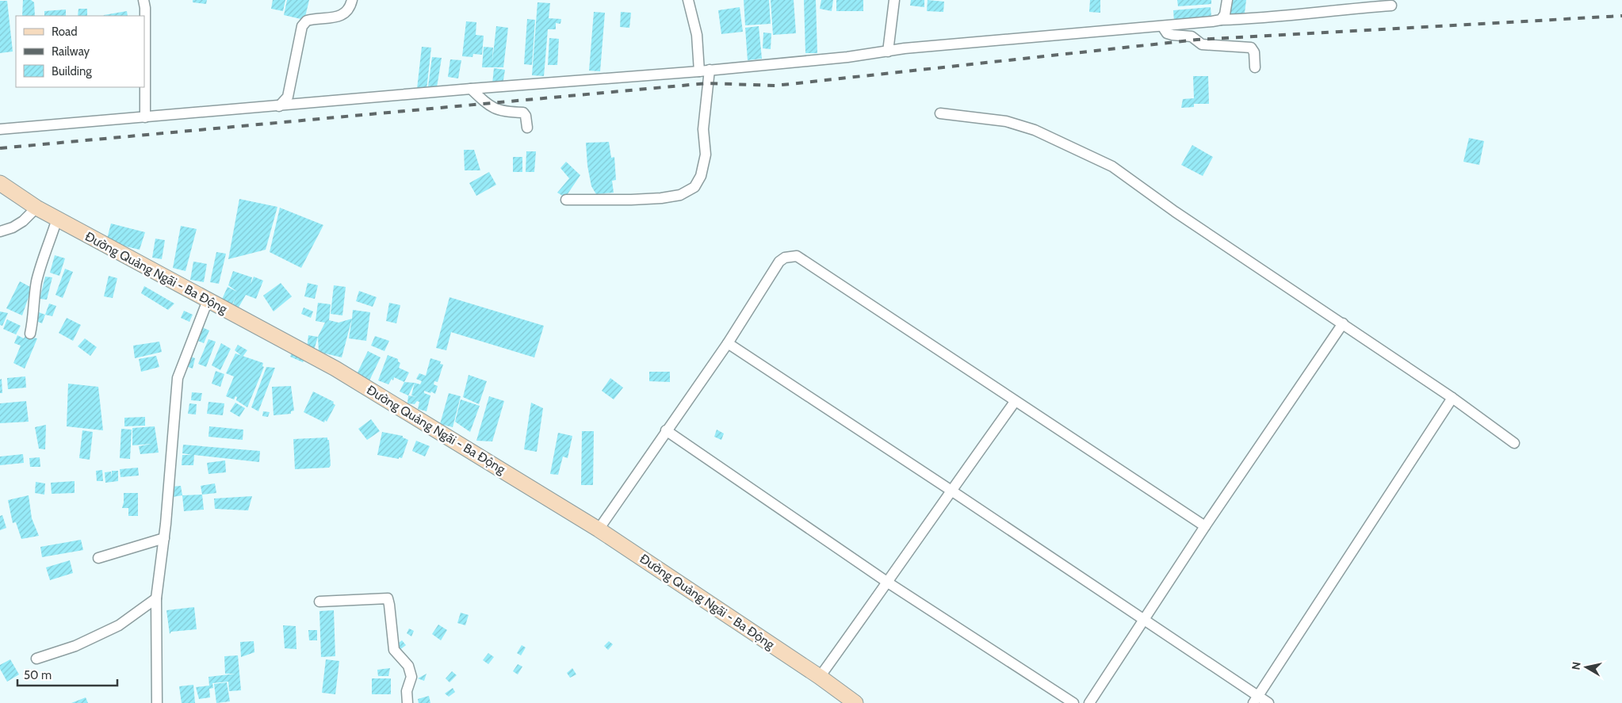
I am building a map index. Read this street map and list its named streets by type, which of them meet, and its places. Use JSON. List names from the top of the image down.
{
  "streets": {
    "main road": ["Đường Quảng Ngãi - Ba Động"]
  },
  "legend": ["Road", "Railway", "Building"],
  "scale_bar": "50 m",
  "north": "left"
}
